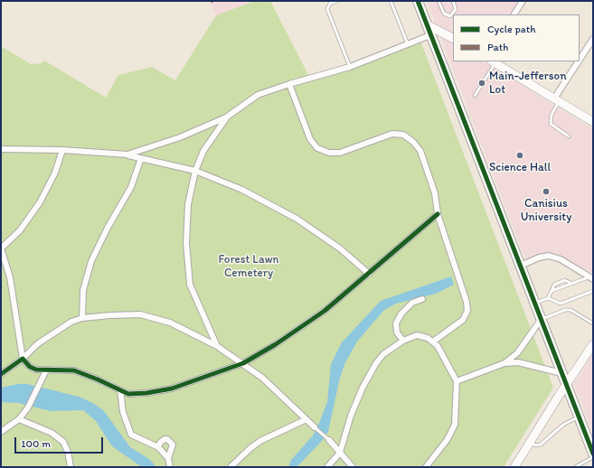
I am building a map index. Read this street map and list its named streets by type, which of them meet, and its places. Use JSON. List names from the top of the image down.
{
  "parks": ["Forest Lawn Cemetery"],
  "places": ["Main-Jefferson Lot", "Science Hall", "Canisius University"],
  "legend": ["Cycle path", "Path"],
  "scale_bar": "100 m"
}
